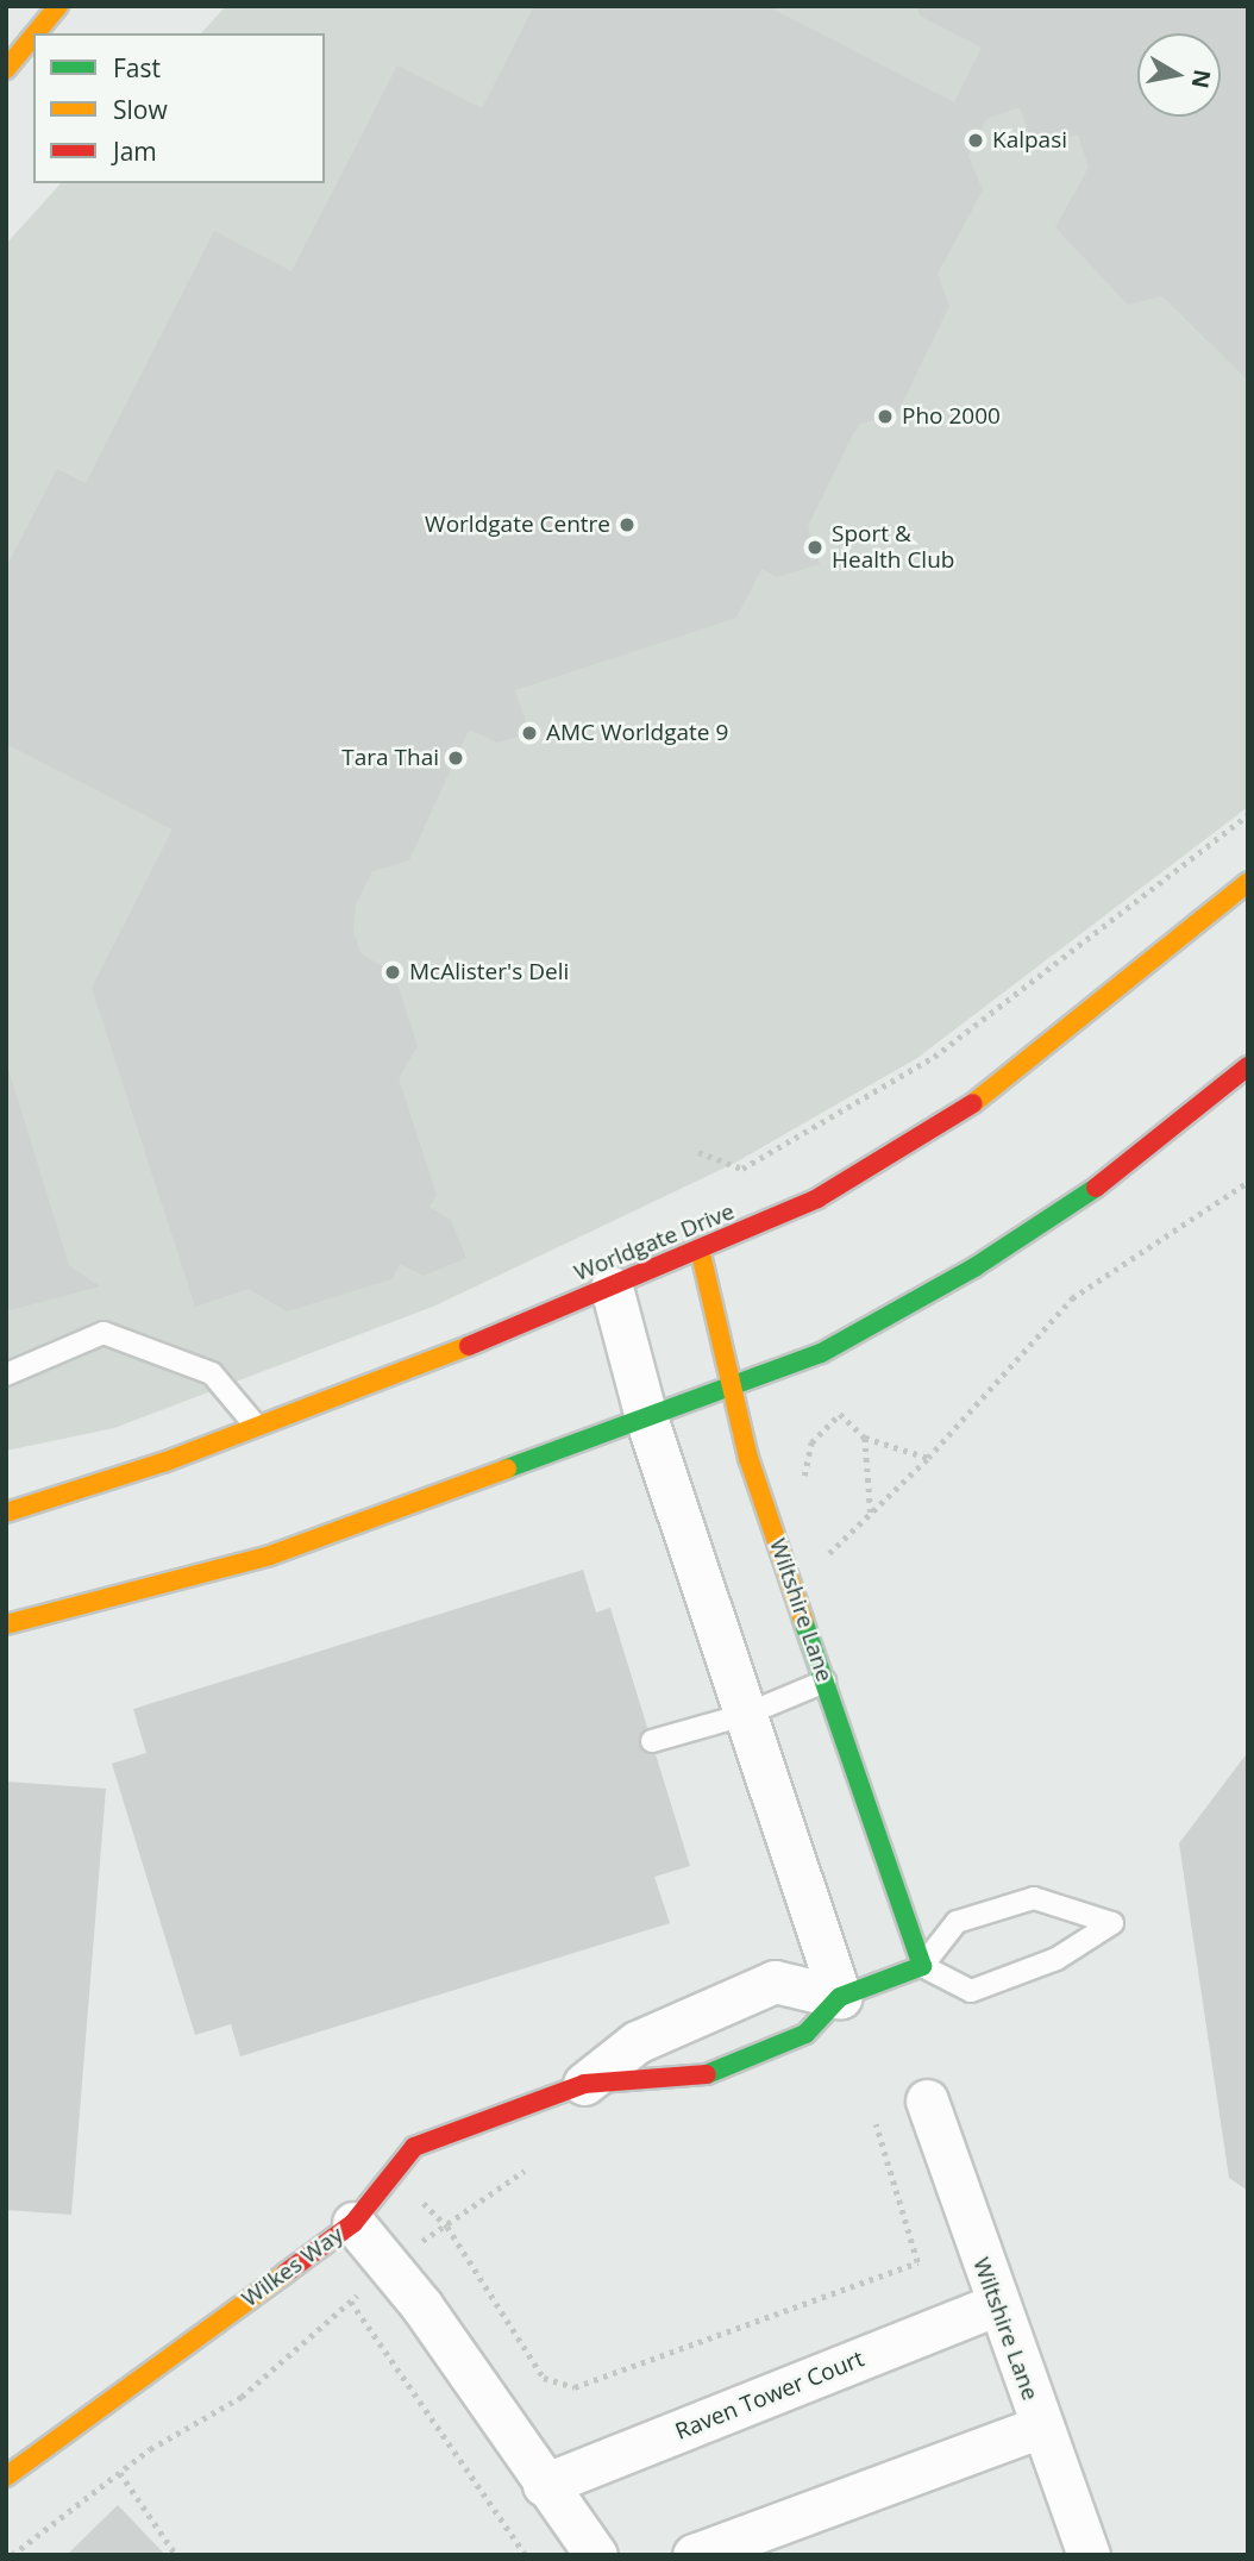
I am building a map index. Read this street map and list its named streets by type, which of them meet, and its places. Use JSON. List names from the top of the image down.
{
  "streets": {
    "main road": ["Worldgate Drive", "Wiltshire Lane", "Wilkes Way"],
    "street": ["Raven Tower Court"]
  },
  "crossings": [
    ["Worldgate Drive", "Wiltshire Lane"],
    ["Wiltshire Lane", "Wilkes Way"],
    ["Wiltshire Lane", "Raven Tower Court"]
  ],
  "places": [
    "Kalpasi",
    "Pho 2000",
    "Worldgate Centre",
    "Sport & Health Club",
    "AMC Worldgate 9",
    "Tara Thai",
    "McAlister's Deli"
  ],
  "legend": ["Fast", "Slow", "Jam"],
  "north": "right"
}
